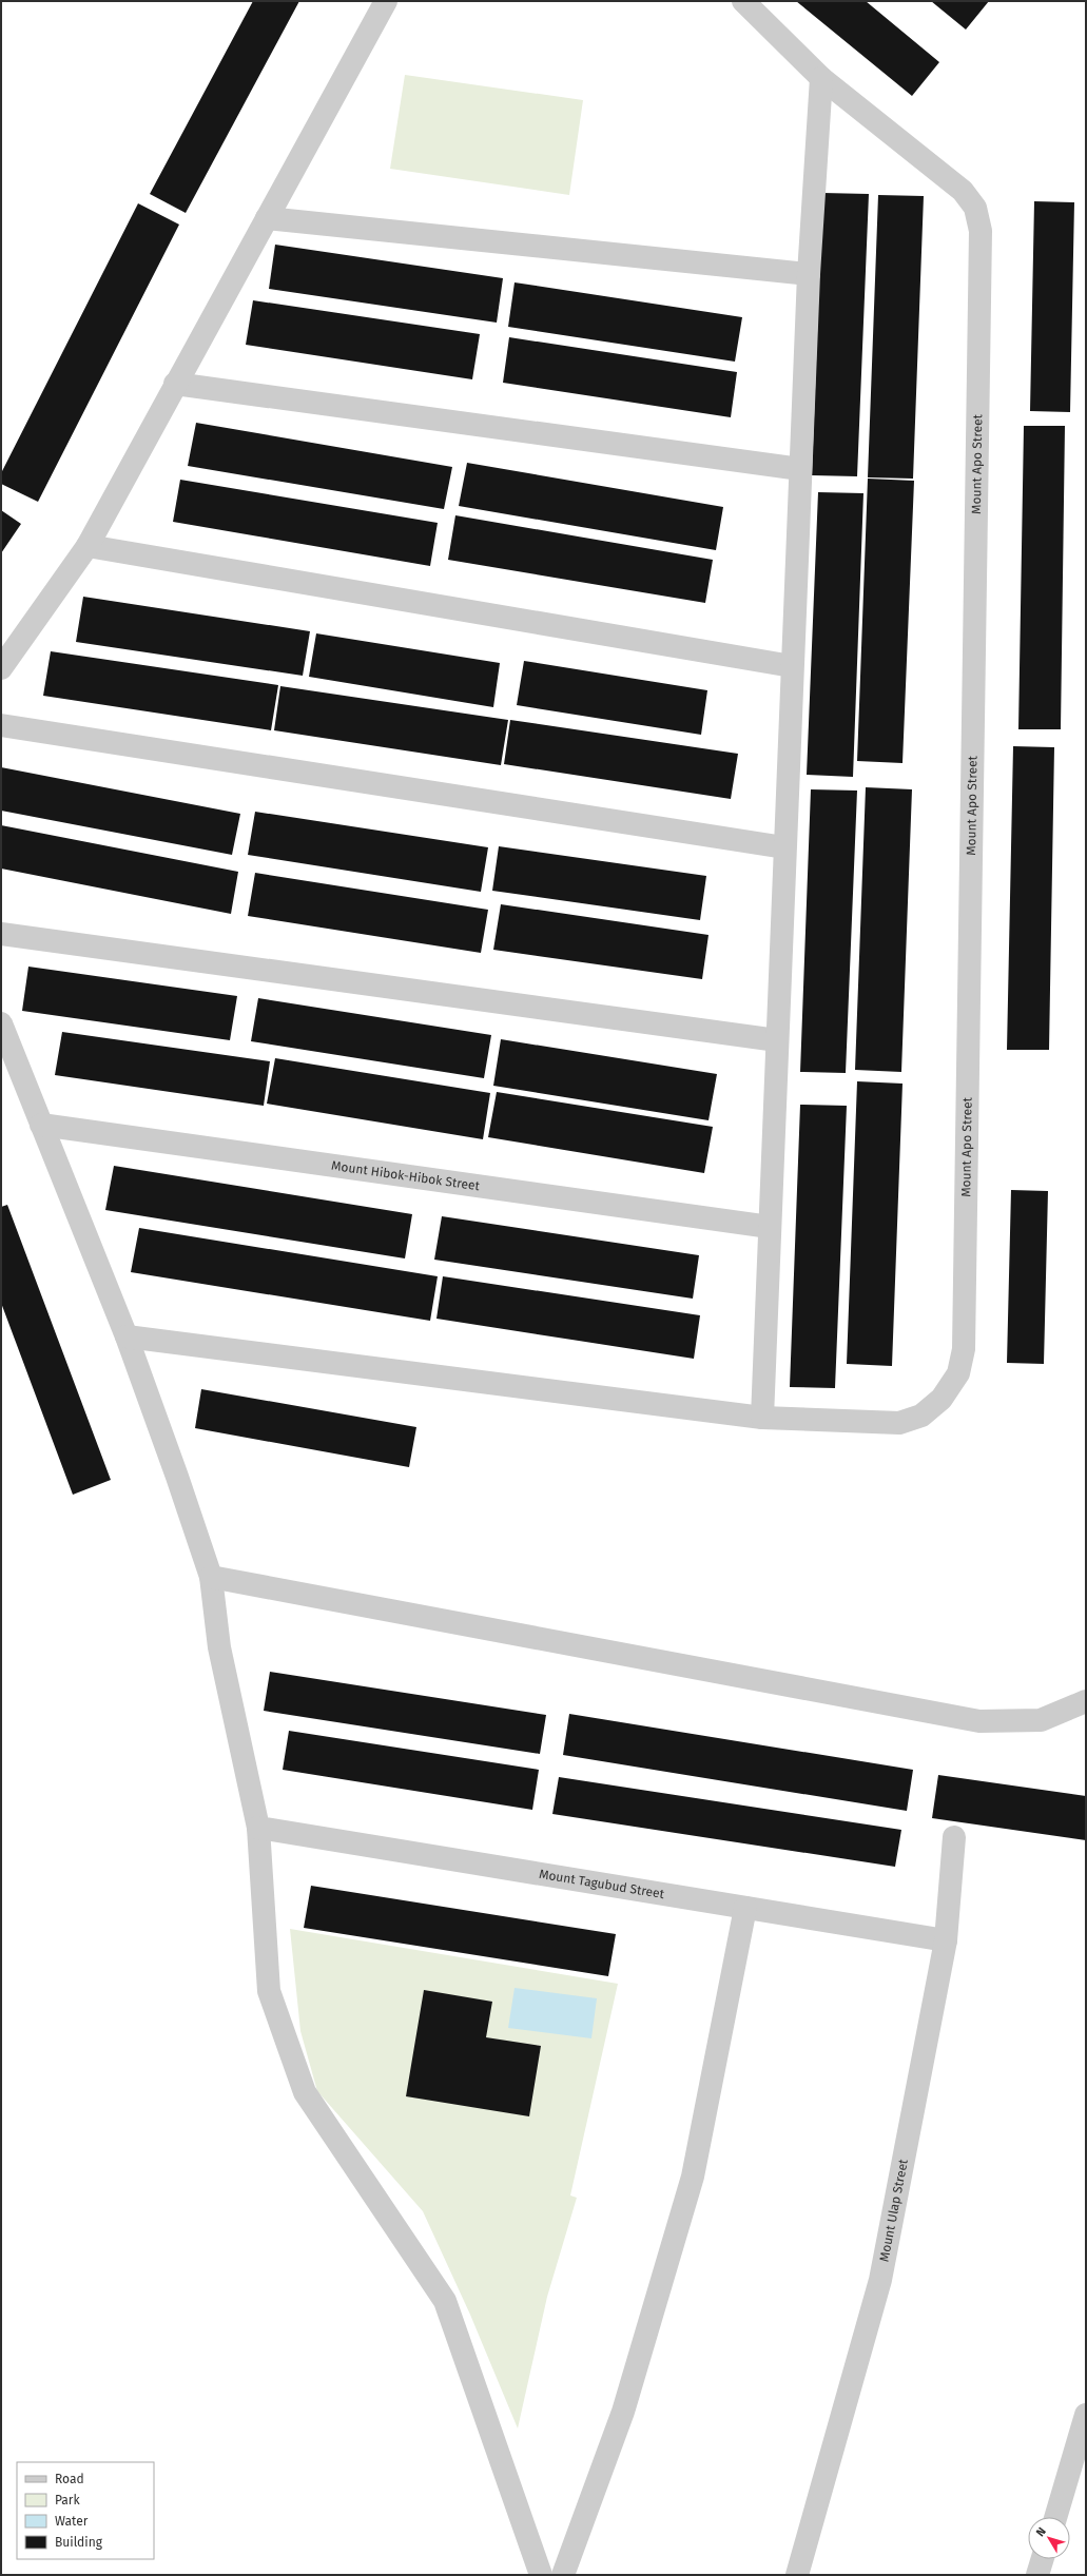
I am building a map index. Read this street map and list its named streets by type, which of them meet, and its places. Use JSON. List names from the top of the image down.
{
  "streets": {
    "street": [
      "Mount Apo Street",
      "Mount Hibok-Hibok Street",
      "Mount Tagubud Street",
      "Mount Ulap Street"
    ]
  },
  "crossings": [
    ["Mount Tagubud Street", "Mount Ulap Street"]
  ],
  "legend": [
    "Road",
    "Park",
    "Water",
    "Building"
  ],
  "north": "top left"
}
